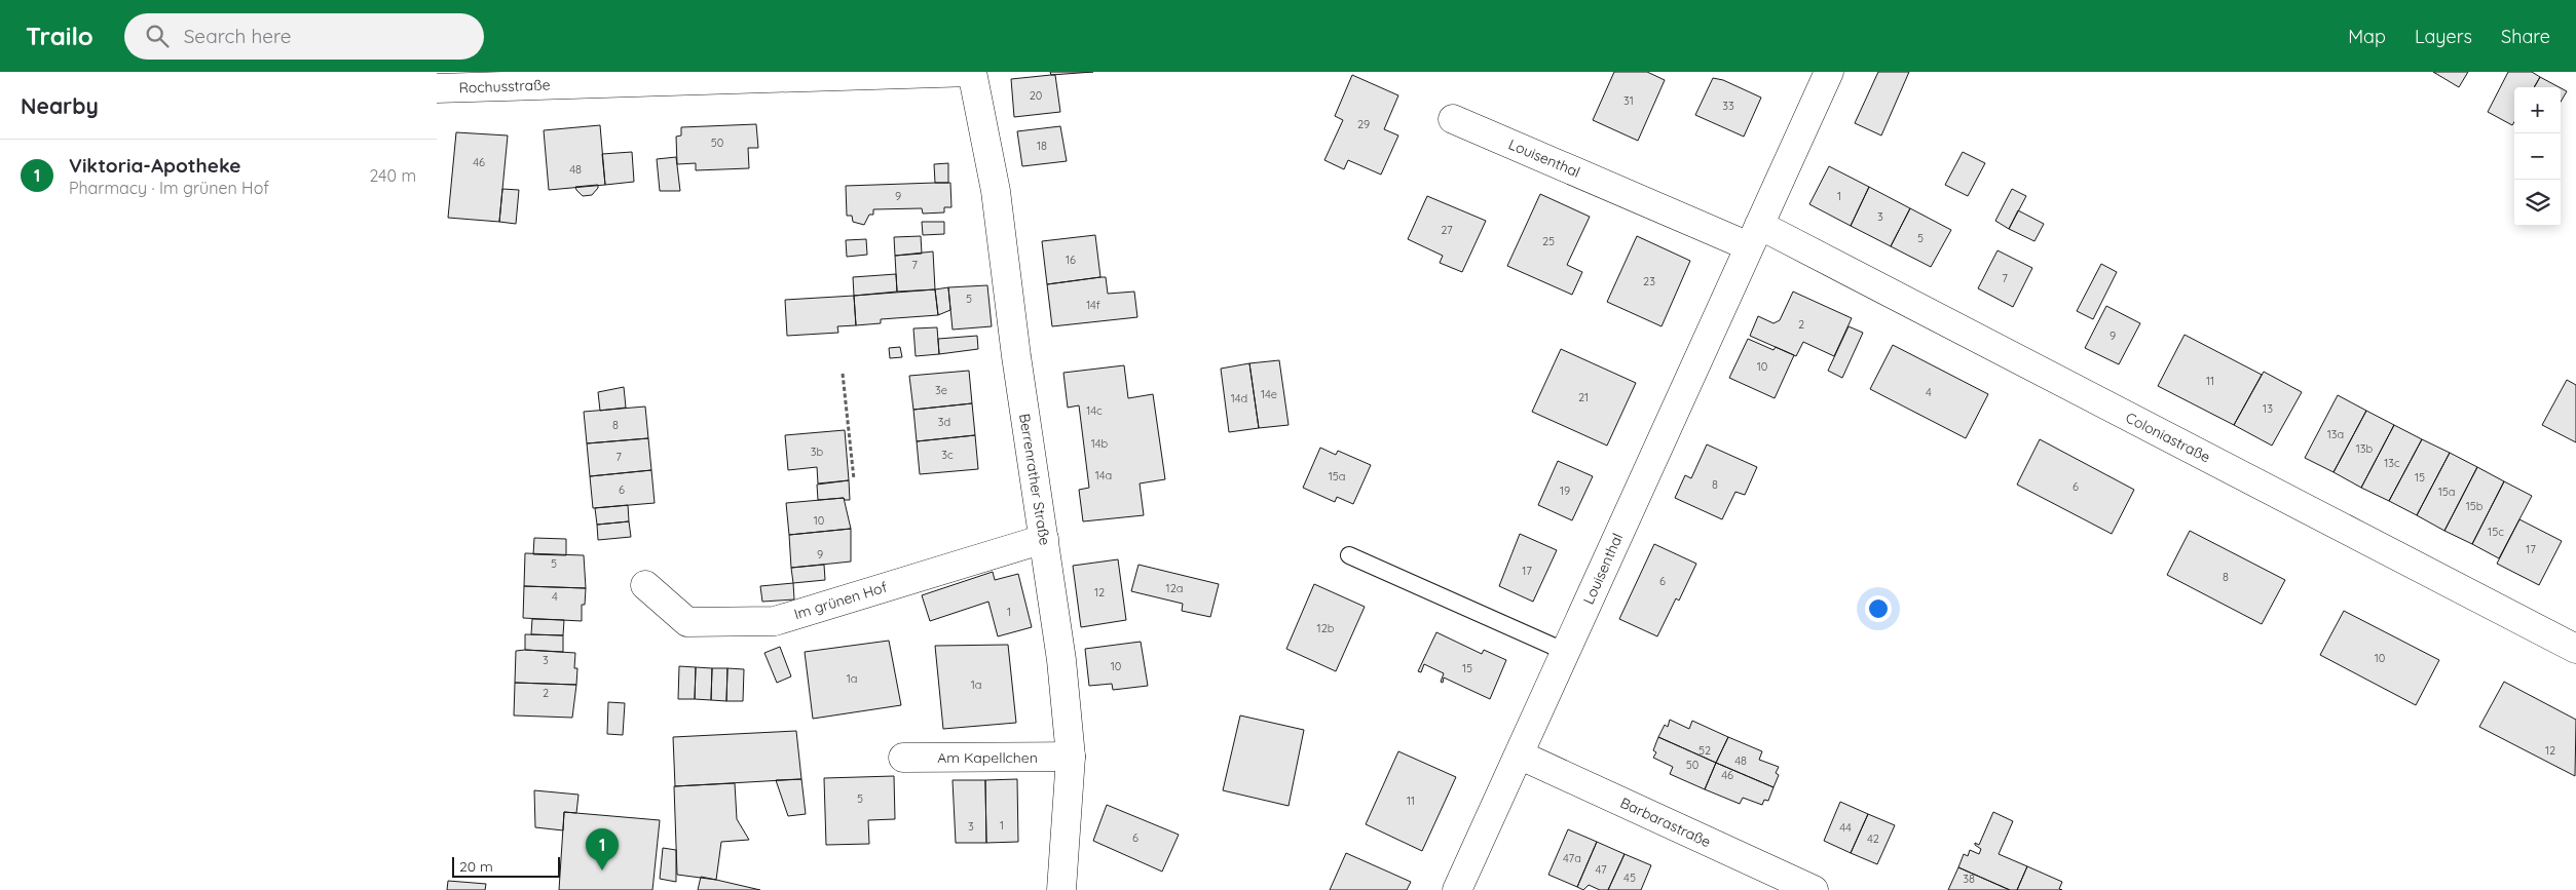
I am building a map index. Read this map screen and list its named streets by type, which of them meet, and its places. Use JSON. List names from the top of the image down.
{
  "streets": {
    "street": [
      "Rochusstraße",
      "Louisenthal",
      "Coloniastraße",
      "Berrenrather Straße",
      "Im grünen Hof",
      "Am Kapellchen",
      "Barbarastraße"
    ]
  },
  "crossings": [
    ["Rochusstraße", "Berrenrather Straße"],
    ["Louisenthal", "Coloniastraße"],
    ["Louisenthal", "Barbarastraße"],
    ["Berrenrather Straße", "Im grünen Hof"],
    ["Berrenrather Straße", "Am Kapellchen"]
  ],
  "house_numbers": [
    "20",
    "31",
    "33",
    "29",
    "50",
    "18",
    "46",
    "48",
    "9",
    "1",
    "3",
    "27",
    "5",
    "25",
    "16",
    "7",
    "7",
    "23",
    "5",
    "14f",
    "2",
    "9",
    "10",
    "11",
    "3e",
    "4",
    "14e",
    "21",
    "14d",
    "13",
    "14c",
    "3d",
    "8",
    "13a",
    "14b",
    "13b",
    "3b",
    "3c",
    "7",
    "13c",
    "14a",
    "15a",
    "15",
    "8",
    "6",
    "6",
    "19",
    "15a",
    "15b",
    "10",
    "15c",
    "17",
    "9",
    "5",
    "17",
    "8",
    "6",
    "12a",
    "12",
    "4",
    "1",
    "12b",
    "10",
    "3",
    "10",
    "15",
    "1a",
    "1a",
    "2",
    "52",
    "12",
    "48",
    "50",
    "46",
    "5",
    "11",
    "1",
    "3",
    "44",
    "6",
    "42",
    "47a",
    "47",
    "45",
    "38"
  ],
  "scale_bar": "20 m",
  "page": {
    "header": "Trailo",
    "search": "Search here",
    "nav": ["Map", "Layers", "Share"],
    "heading": "Nearby",
    "map_buttons": ["+", "−"],
    "list": [
      {
        "mark": "1",
        "name": "Viktoria-Apotheke",
        "note": "Pharmacy · Im grünen Hof",
        "value": "240 m"
      }
    ],
    "pins": "1",
    "scale": "20 m"
  }
}
